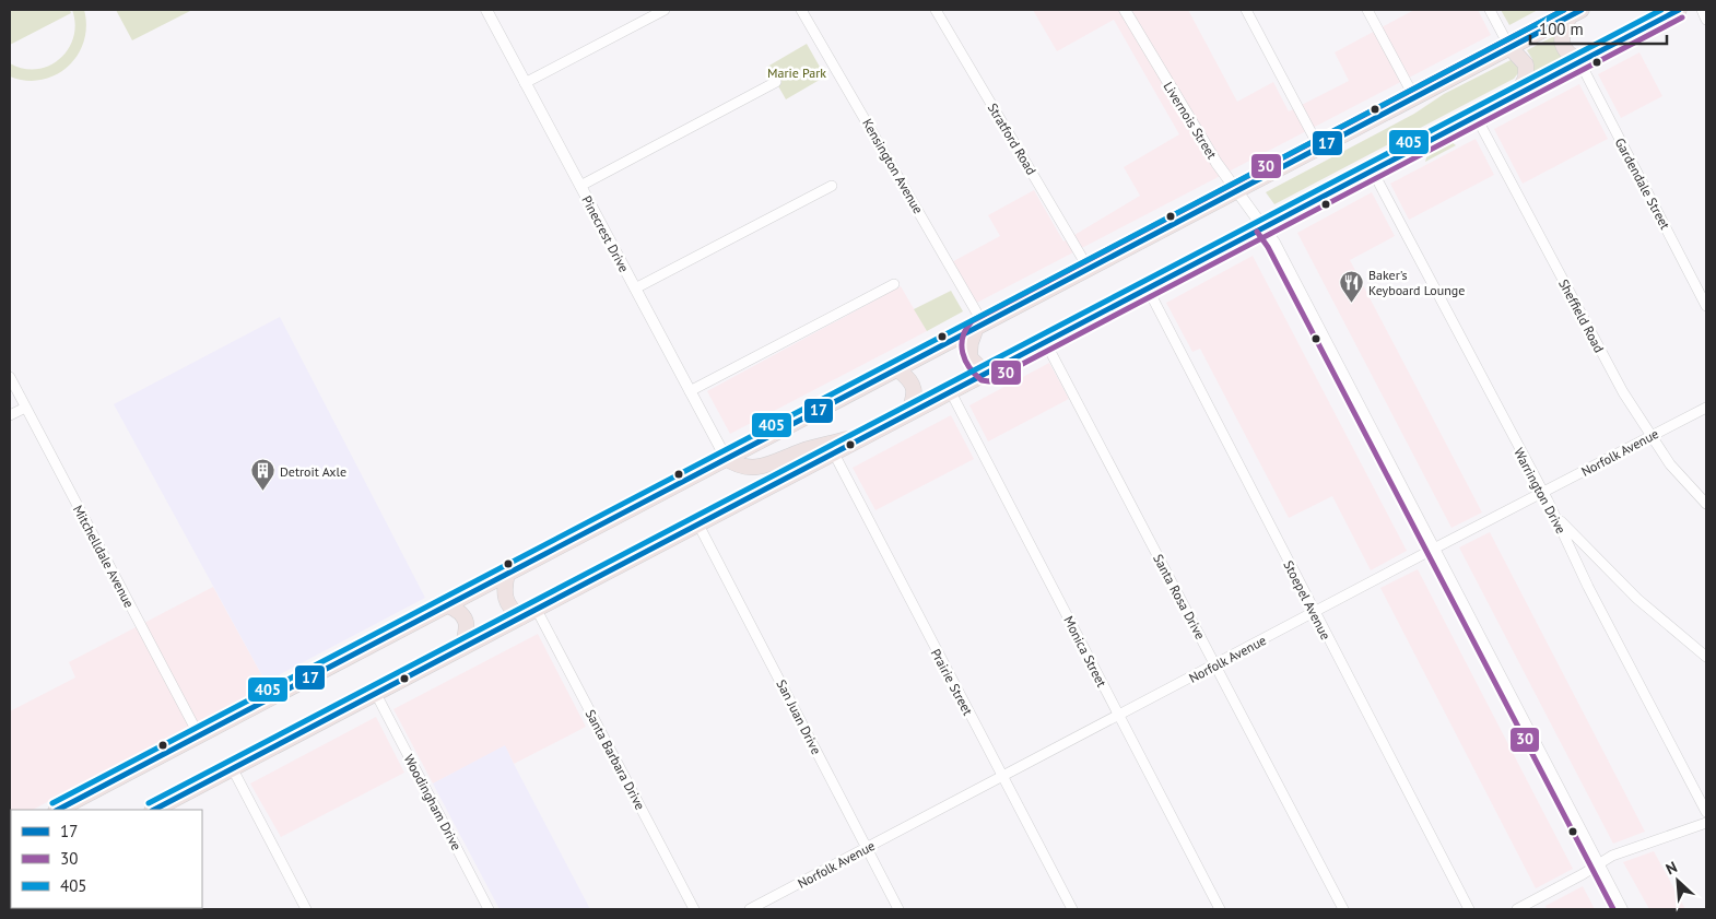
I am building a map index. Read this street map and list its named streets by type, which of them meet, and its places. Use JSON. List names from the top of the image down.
{
  "streets": {
    "street": [
      "Livernois Street",
      "Stratford Road",
      "Kensington Avenue",
      "Gardendale Street",
      "Pinecrest Drive",
      "Sheffield Road",
      "Norfolk Avenue",
      "Warrington Drive",
      "Mitchelldale Avenue",
      "Santa Rosa Drive",
      "Stoepel Avenue",
      "Monica Street",
      "Prairie Street",
      "San Juan Drive",
      "Santa Barbara Drive",
      "Woodingham Drive"
    ]
  },
  "crossings": [
    ["Livernois Street", "Norfolk Avenue"],
    ["Sheffield Road", "Norfolk Avenue"],
    ["Norfolk Avenue", "Warrington Drive"],
    ["Norfolk Avenue", "Santa Rosa Drive"],
    ["Norfolk Avenue", "Stoepel Avenue"],
    ["Norfolk Avenue", "Monica Street"],
    ["Norfolk Avenue", "Prairie Street"],
    ["Norfolk Avenue", "San Juan Drive"]
  ],
  "parks": ["Marie Park"],
  "places": {
    "restaurant": ["Baker's Keyboard Lounge"],
    "building": ["Detroit Axle"]
  },
  "lines": ["transit line 17", "transit line 30", "transit line 405"],
  "legend": ["17", "30", "405"],
  "scale_bar": "100 m",
  "north": "top left"
}
